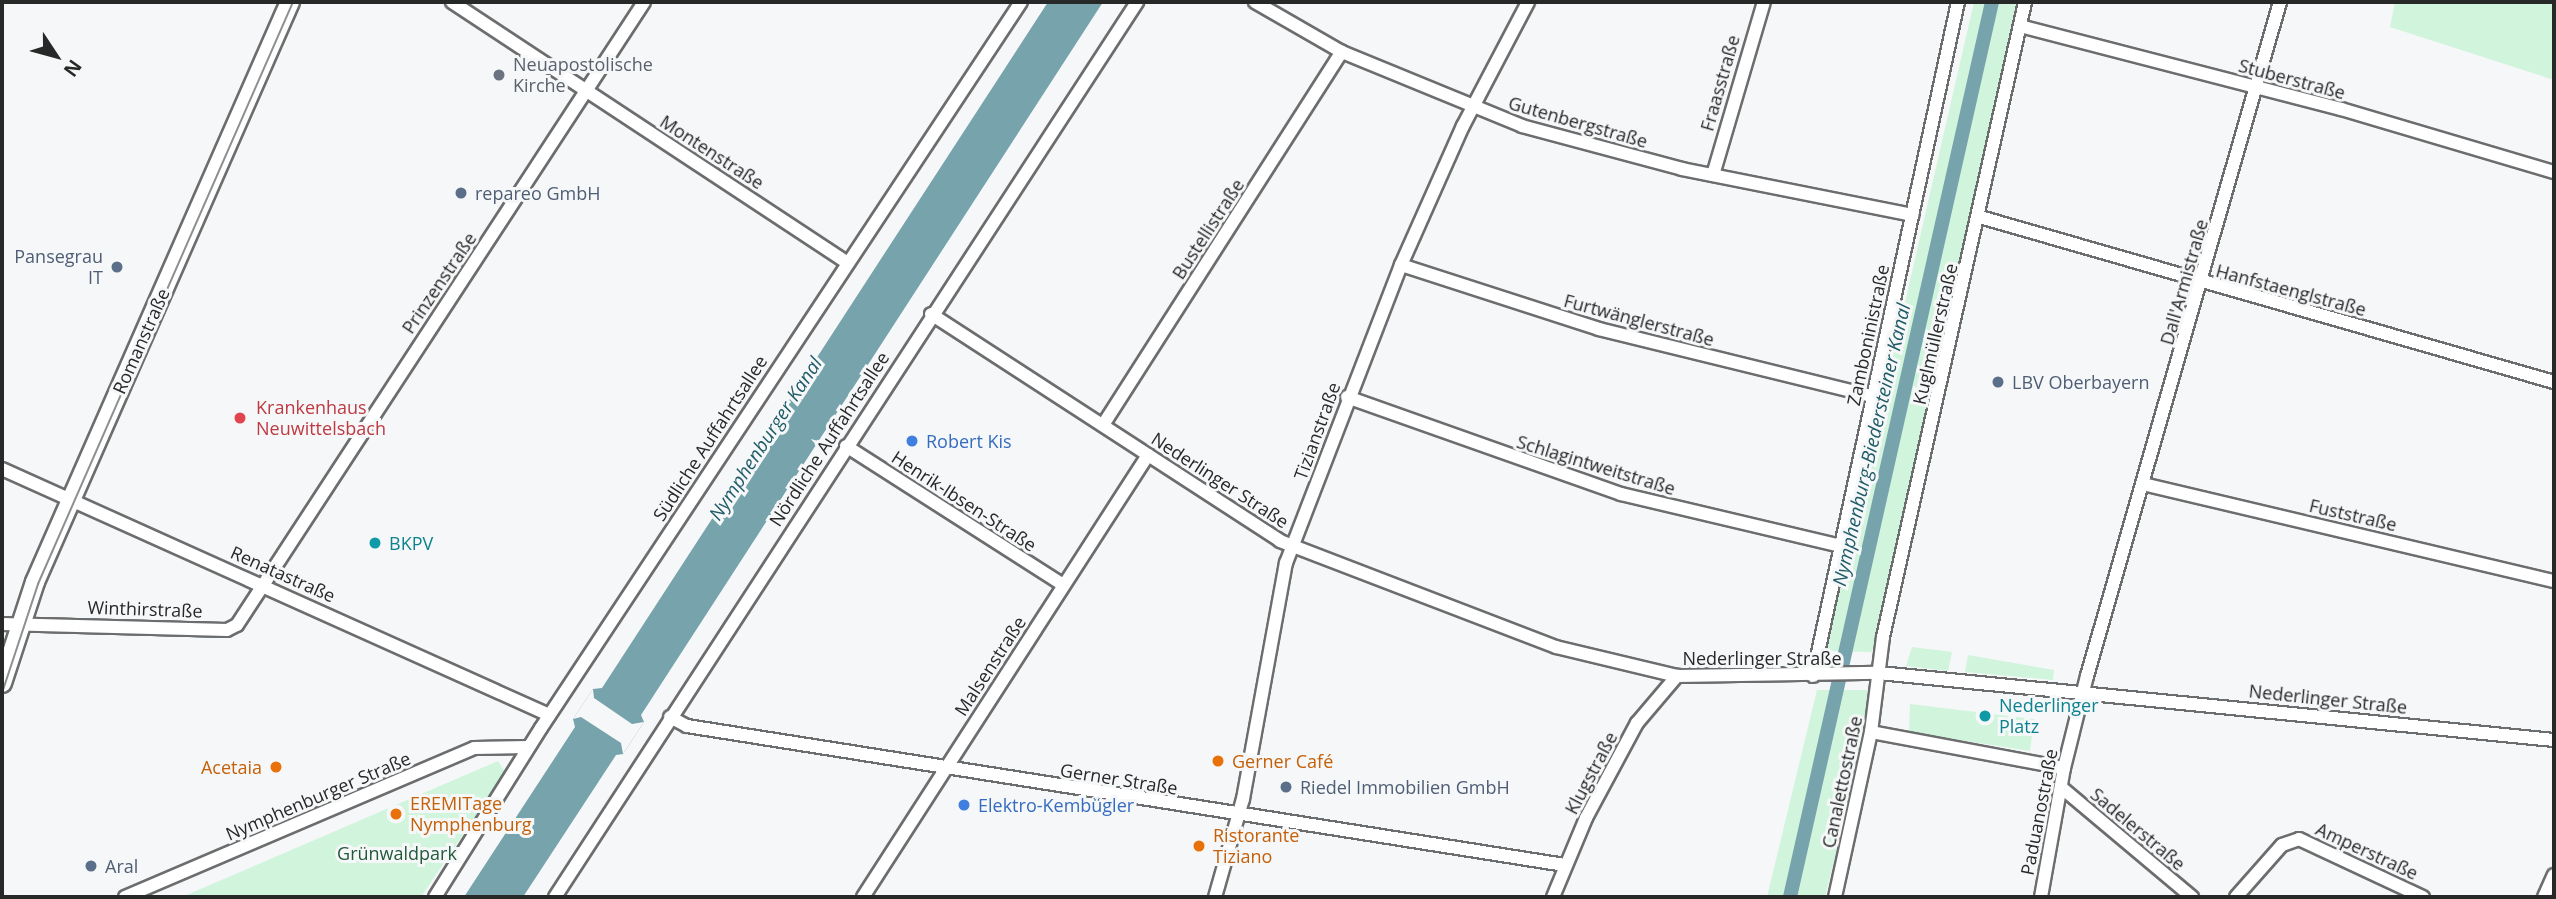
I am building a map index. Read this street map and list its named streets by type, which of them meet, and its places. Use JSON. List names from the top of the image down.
{
  "streets": {
    "main road": ["Romanstraße"],
    "street": [
      "Stuberstraße",
      "Fraasstraße",
      "Gutenbergstraße",
      "Montenstraße",
      "Bustellistraße",
      "Dall'Armistraße",
      "Prinzenstraße",
      "Hanfstaenglstraße",
      "Furtwänglerstraße",
      "Kuglmüllerstraße",
      "Zamboninistraße",
      "Tizianstraße",
      "Südliche Auffahrtsallee",
      "Nördliche Auffahrtsallee",
      "Schlagintweitstraße",
      "Nederlinger Straße",
      "Henrik-Ibsen-Straße",
      "Fuststraße",
      "Renatastraße",
      "Winthirstraße",
      "Malsenstraße",
      "Klugstraße",
      "Gerner Straße",
      "Canalettostraße",
      "Nymphenburger Straße",
      "Paduanostraße",
      "Sadelerstraße",
      "Amperstraße"
    ]
  },
  "crossings": [
    ["Stuberstraße", "Dall'Armistraße"],
    ["Stuberstraße", "Kuglmüllerstraße"],
    ["Fraasstraße", "Gutenbergstraße"],
    ["Gutenbergstraße", "Bustellistraße"],
    ["Gutenbergstraße", "Zamboninistraße"],
    ["Gutenbergstraße", "Tizianstraße"],
    ["Montenstraße", "Prinzenstraße"],
    ["Montenstraße", "Südliche Auffahrtsallee"],
    ["Bustellistraße", "Nederlinger Straße"],
    ["Dall'Armistraße", "Hanfstaenglstraße"],
    ["Dall'Armistraße", "Nederlinger Straße"],
    ["Dall'Armistraße", "Fuststraße"],
    ["Dall'Armistraße", "Paduanostraße"],
    ["Prinzenstraße", "Renatastraße"],
    ["Prinzenstraße", "Winthirstraße"],
    ["Hanfstaenglstraße", "Kuglmüllerstraße"],
    ["Furtwänglerstraße", "Zamboninistraße"],
    ["Furtwänglerstraße", "Tizianstraße"],
    ["Kuglmüllerstraße", "Nederlinger Straße"],
    ["Kuglmüllerstraße", "Canalettostraße"],
    ["Zamboninistraße", "Schlagintweitstraße"],
    ["Zamboninistraße", "Nederlinger Straße"],
    ["Romanstraße", "Renatastraße"],
    ["Romanstraße", "Winthirstraße"],
    ["Tizianstraße", "Schlagintweitstraße"],
    ["Tizianstraße", "Nederlinger Straße"],
    ["Tizianstraße", "Gerner Straße"],
    ["Südliche Auffahrtsallee", "Renatastraße"],
    ["Südliche Auffahrtsallee", "Nymphenburger Straße"],
    ["Nördliche Auffahrtsallee", "Nederlinger Straße"],
    ["Nördliche Auffahrtsallee", "Henrik-Ibsen-Straße"],
    ["Nördliche Auffahrtsallee", "Gerner Straße"],
    ["Nederlinger Straße", "Malsenstraße"],
    ["Nederlinger Straße", "Klugstraße"],
    ["Nederlinger Straße", "Canalettostraße"],
    ["Nederlinger Straße", "Paduanostraße"],
    ["Henrik-Ibsen-Straße", "Malsenstraße"],
    ["Renatastraße", "Winthirstraße"],
    ["Malsenstraße", "Gerner Straße"],
    ["Klugstraße", "Gerner Straße"],
    ["Paduanostraße", "Sadelerstraße"]
  ],
  "water": ["Nymphenburger Kanal", "Nymphenburg-Biedersteiner Kanal"],
  "parks": ["Grünwaldpark"],
  "places": [
    "Neuapostolische Kirche",
    "repareo GmbH",
    "Pansegrau IT",
    "LBV Oberbayern",
    "Krankenhaus Neuwittelsbach",
    "Robert Kis",
    "BKPV",
    "Nederlinger Platz",
    "Gerner Café",
    "Acetaia",
    "Riedel Immobilien GmbH",
    "Elektro-Kembügler",
    "EREMITage Nymphenburg",
    "Ristorante Tiziano",
    "Aral"
  ],
  "north": "bottom right"
}
